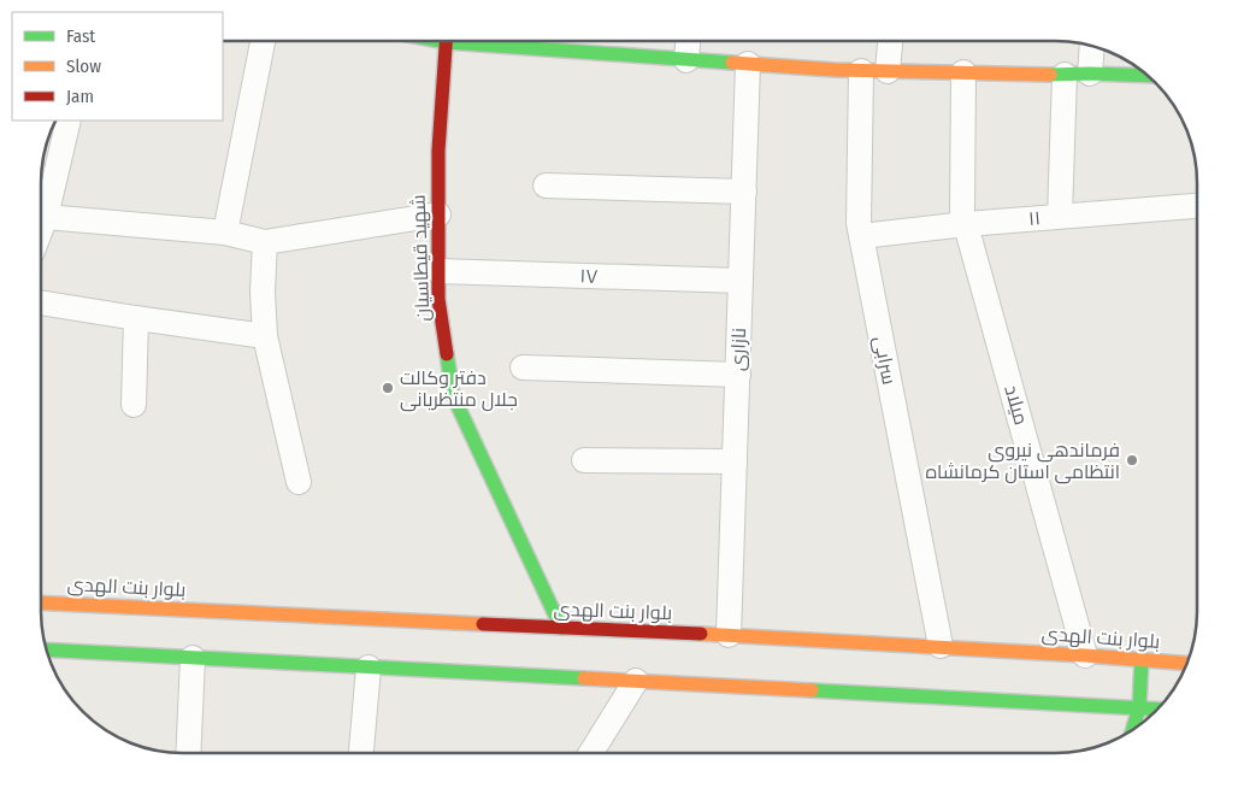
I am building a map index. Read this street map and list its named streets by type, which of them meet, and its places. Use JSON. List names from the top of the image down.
{
  "streets": {
    "main road": ["شهید قیطاسیان", "بلوار بنت الهدی"],
    "street": [
      "۱۱",
      "۱۷",
      "نازاری",
      "سرابی",
      "میلاد"
    ]
  },
  "crossings": [
    ["۱۱", "سرابی"],
    ["۱۱", "میلاد"],
    ["شهید قیطاسیان", "۱۷"],
    ["شهید قیطاسیان", "بلوار بنت الهدی"],
    ["۱۷", "نازاری"],
    ["نازاری", "بلوار بنت الهدی"],
    ["سرابی", "بلوار بنت الهدی"],
    ["میلاد", "بلوار بنت الهدی"]
  ],
  "places": ["دفتر وکالت جلال منتظریانی", "فرماندهی نیروی انتظامی استان کرمانشاه"],
  "legend": ["Fast", "Slow", "Jam"]
}
